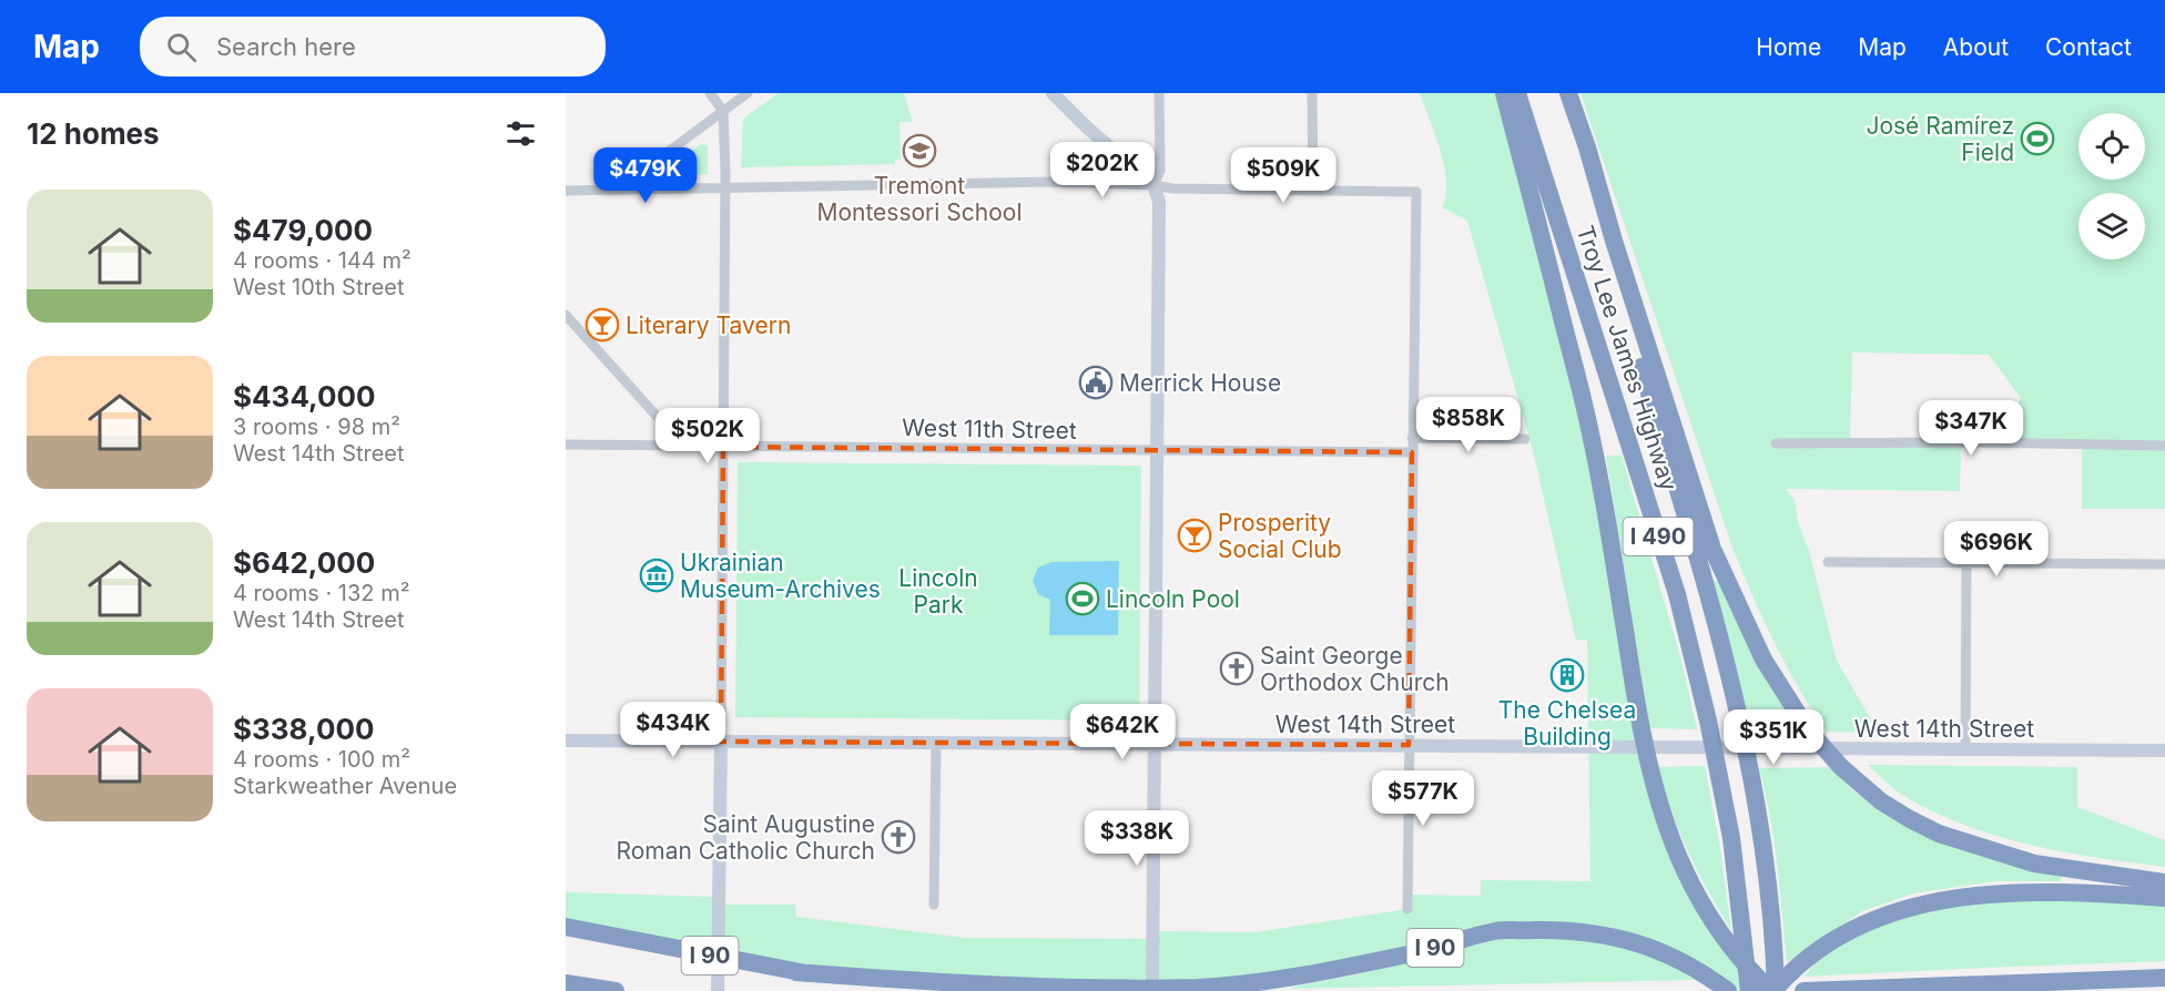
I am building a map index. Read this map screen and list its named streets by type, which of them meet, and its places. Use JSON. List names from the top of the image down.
{
  "streets": {
    "highway": ["Troy Lee James Highway", "I 490", "I 90"],
    "street": ["West 11th Street", "West 14th Street"]
  },
  "parks": ["Lincoln Park"],
  "places": {
    "sports": ["José Ramírez Field", "Lincoln Pool"],
    "school or university": ["Tremont Montessori School"],
    "bar": ["Literary Tavern", "Prosperity Social Club"],
    "public building": ["Merrick House"],
    "museum": ["Ukrainian Museum-Archives"],
    "church": ["Saint George Orthodox Church", "Saint Augustine Roman Catholic Church"],
    "building": ["The Chelsea Building"]
  },
  "page": {
    "header": "Map",
    "search": "Search here",
    "nav": [
      "Home",
      "Map",
      "About",
      "Contact"
    ],
    "heading": "12 homes",
    "price": [
      "$202K",
      "$479K",
      "$509K",
      "$858K",
      "$347K",
      "$502K",
      "$696K",
      "$434K",
      "$642K",
      "$351K",
      "$577K",
      "$338K"
    ],
    "list": [
      {
        "name": "$479,000",
        "note": "4 rooms · 144 m² · West 10th Street"
      },
      {
        "name": "$434,000",
        "note": "3 rooms · 98 m² · West 14th Street"
      },
      {
        "name": "$642,000",
        "note": "4 rooms · 132 m² · West 14th Street"
      },
      {
        "name": "$338,000",
        "note": "4 rooms · 100 m² · Starkweather Avenue"
      }
    ]
  }
}
